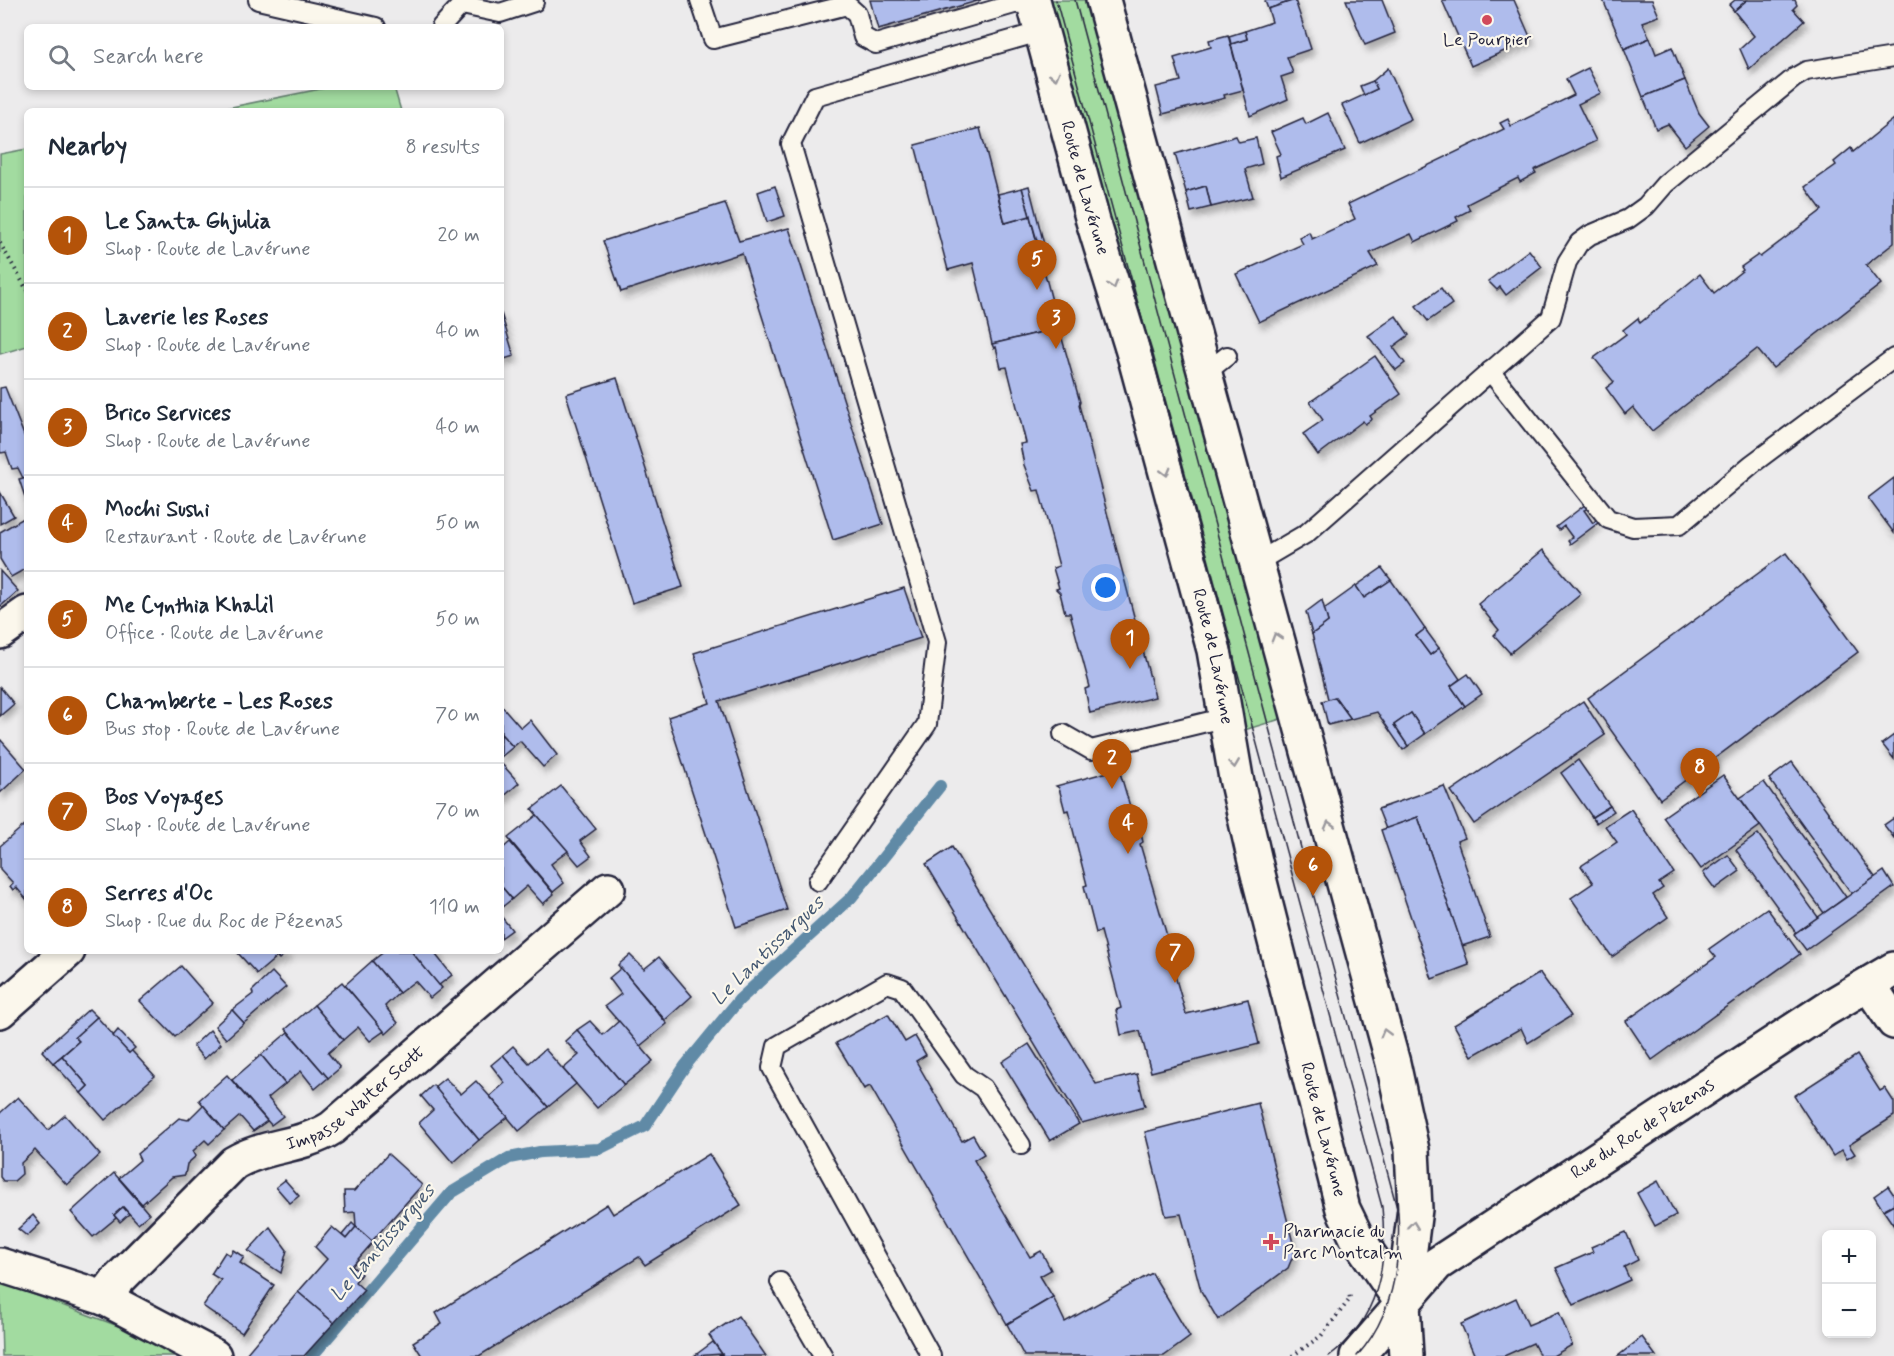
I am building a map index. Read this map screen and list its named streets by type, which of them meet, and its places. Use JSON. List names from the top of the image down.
{
  "streets": {
    "street": ["Route de Lavérune", "Impasse Walter Scott", "Rue du Roc de Pézenas"]
  },
  "crossings": [
    ["Route de Lavérune", "Rue du Roc de Pézenas"]
  ],
  "water": ["Le Lantissargues"],
  "places": {
    "other": ["Le Pourpier"],
    "health": ["Pharmacie du Parc Montcalm"]
  },
  "page": {
    "search": "Search here",
    "heading": ["Nearby", "8 results"],
    "list": [
      {
        "mark": "1",
        "name": "Le Santa Ghjulia",
        "note": "Shop · Route de Lavérune",
        "value": "20 m"
      },
      {
        "mark": "2",
        "name": "Laverie les Roses",
        "note": "Shop · Route de Lavérune",
        "value": "40 m"
      },
      {
        "mark": "3",
        "name": "Brico Services",
        "note": "Shop · Route de Lavérune",
        "value": "40 m"
      },
      {
        "mark": "4",
        "name": "Mochi Sushi",
        "note": "Restaurant · Route de Lavérune",
        "value": "50 m"
      },
      {
        "mark": "5",
        "name": "Me Cynthia Khalil",
        "note": "Office · Route de Lavérune",
        "value": "50 m"
      },
      {
        "mark": "6",
        "name": "Chamberte - Les Roses",
        "note": "Bus stop · Route de Lavérune",
        "value": "70 m"
      },
      {
        "mark": "7",
        "name": "Bos Voyages",
        "note": "Shop · Route de Lavérune",
        "value": "70 m"
      },
      {
        "mark": "8",
        "name": "Serres d'Oc",
        "note": "Shop · Rue du Roc de Pézenas",
        "value": "110 m"
      }
    ],
    "pins": [
      "5",
      "3",
      "1",
      "2",
      "8",
      "4",
      "6",
      "7"
    ],
    "map_buttons": ["+", "−"]
  }
}
